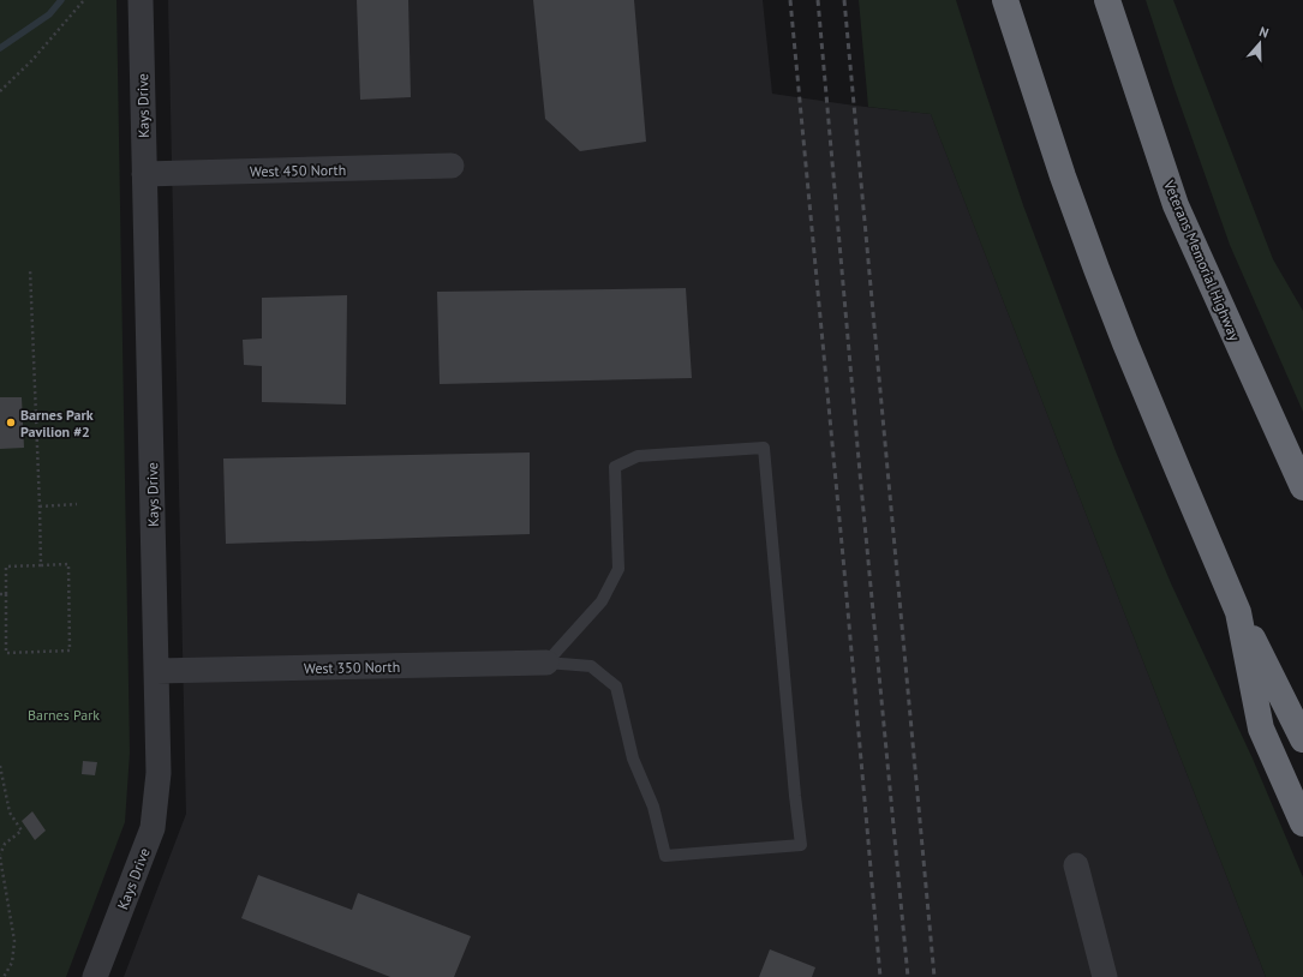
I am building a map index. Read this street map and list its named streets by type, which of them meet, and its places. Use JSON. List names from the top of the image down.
{
  "streets": {
    "highway": ["Veterans Memorial Highway"],
    "street": ["Kays Drive", "West 450 North", "West 350 North"]
  },
  "crossings": [
    ["Kays Drive", "West 450 North"],
    ["Kays Drive", "West 350 North"]
  ],
  "parks": ["Barnes Park"],
  "places": ["Barnes Park Pavilion #2"],
  "north": "top"
}
